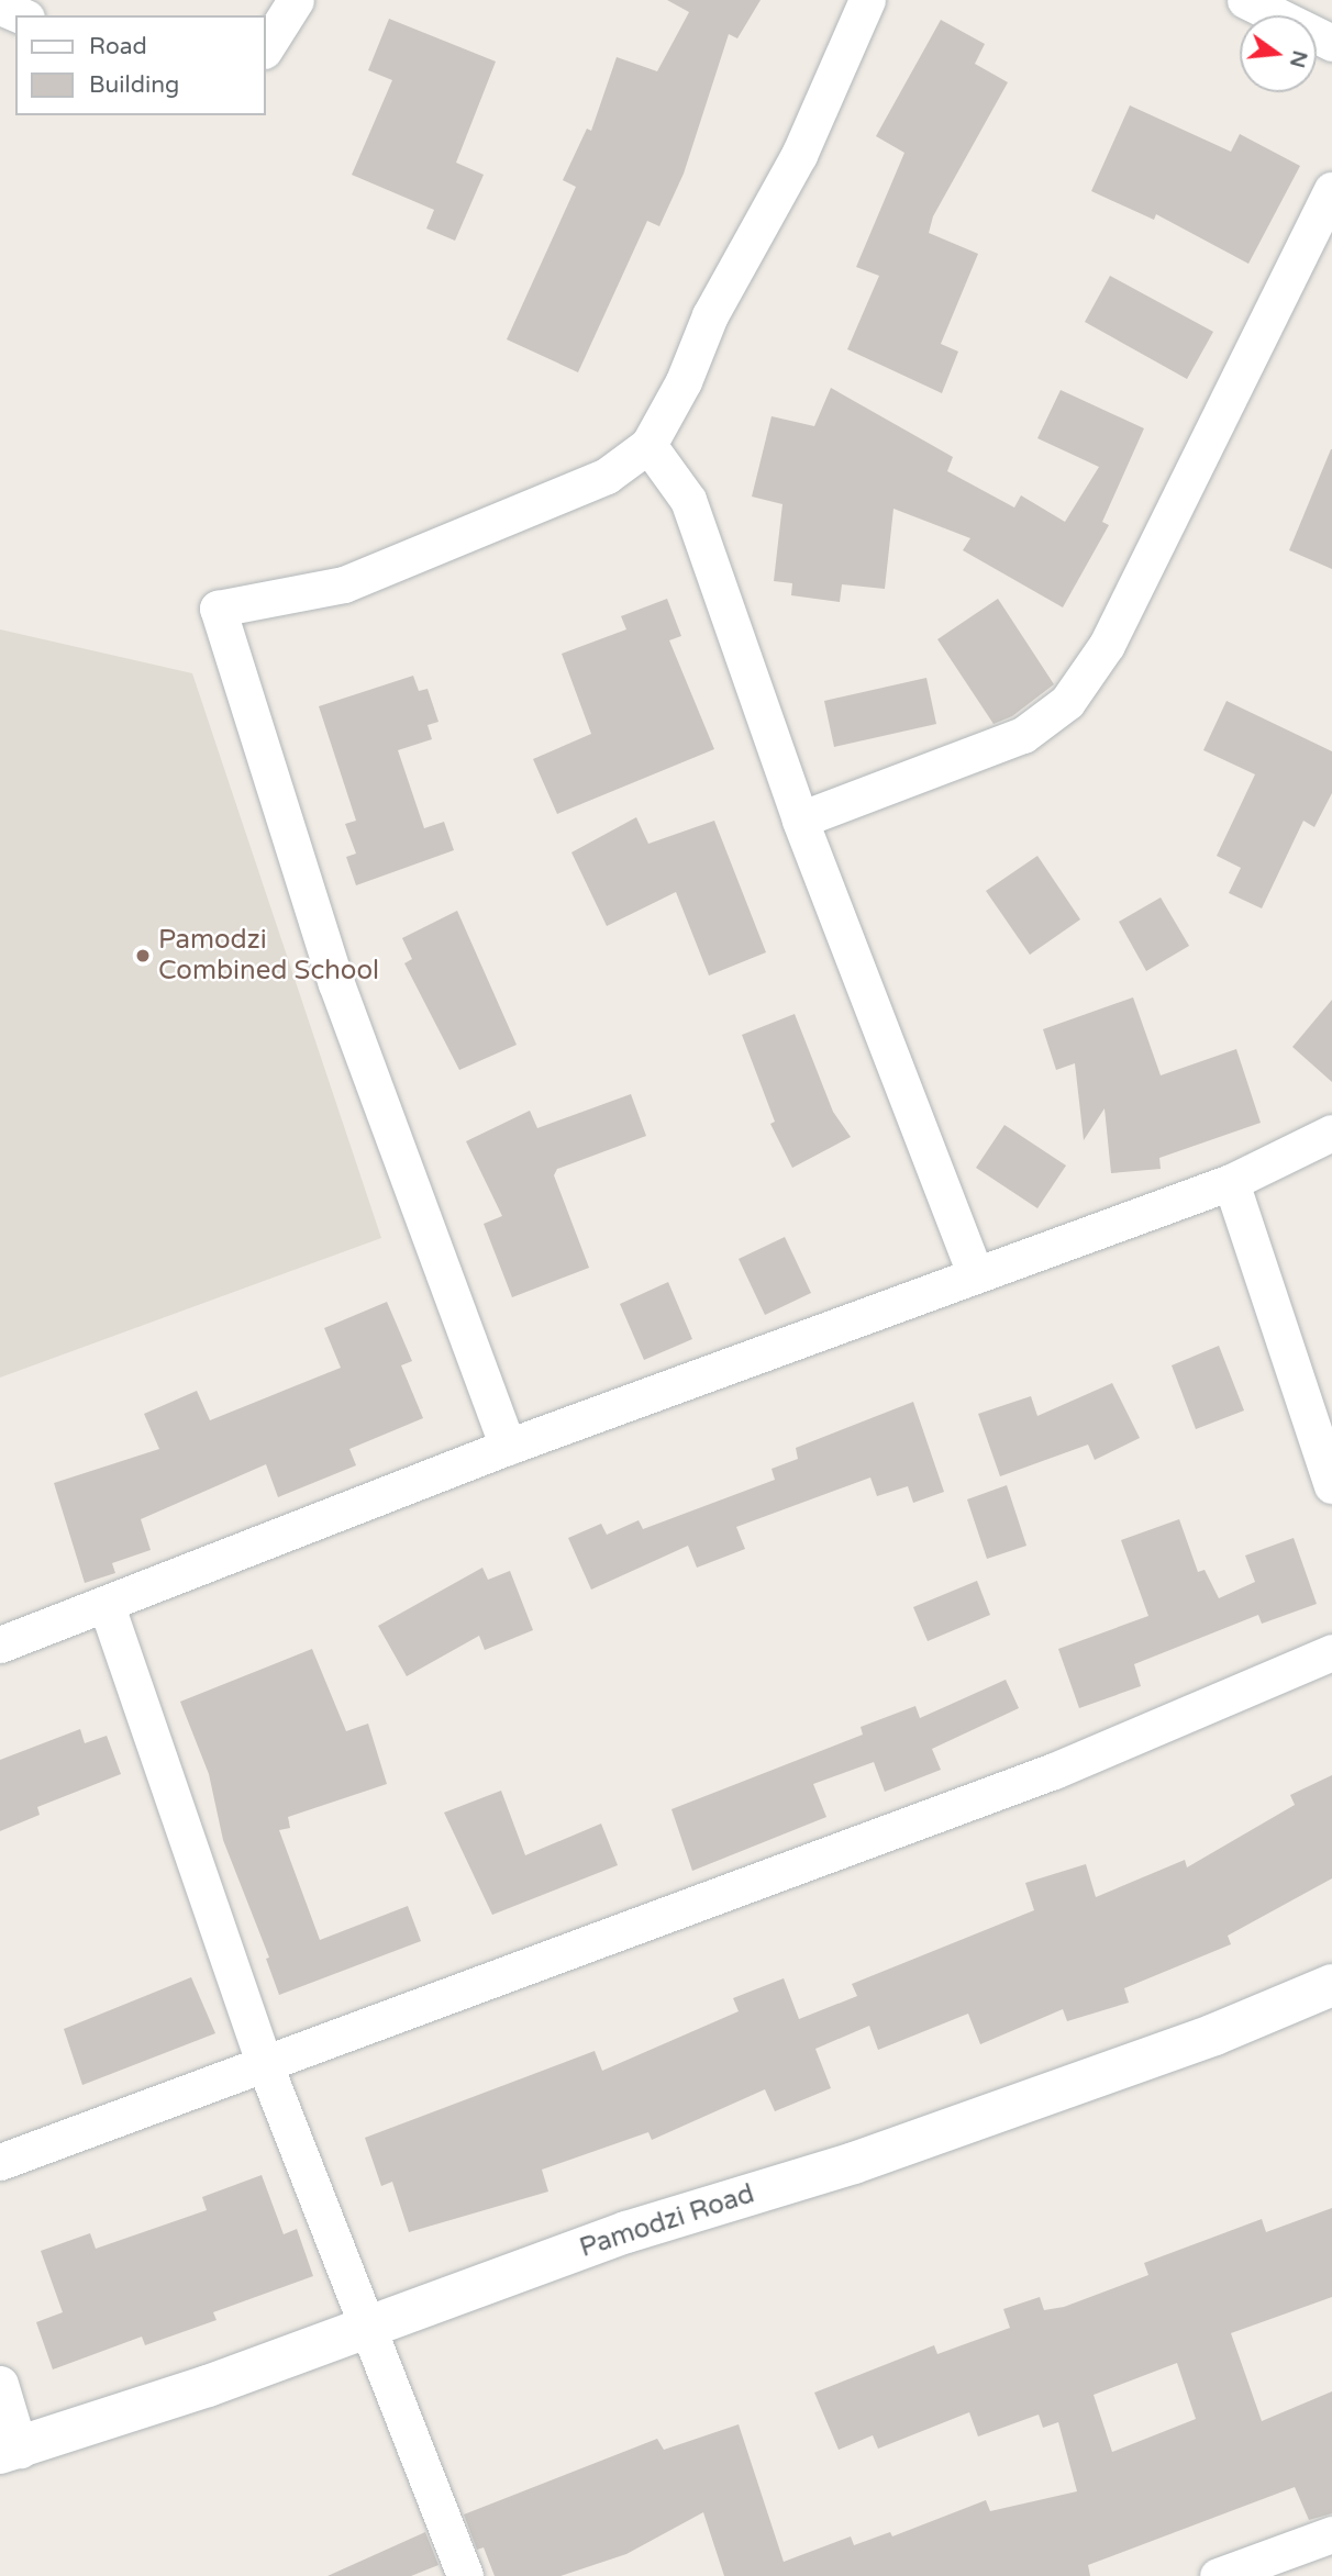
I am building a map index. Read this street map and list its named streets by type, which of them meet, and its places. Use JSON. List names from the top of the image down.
{
  "streets": {
    "street": ["Pamodzi Road"]
  },
  "places": ["Pamodzi Combined School"],
  "legend": ["Road", "Building"],
  "north": "right"
}
